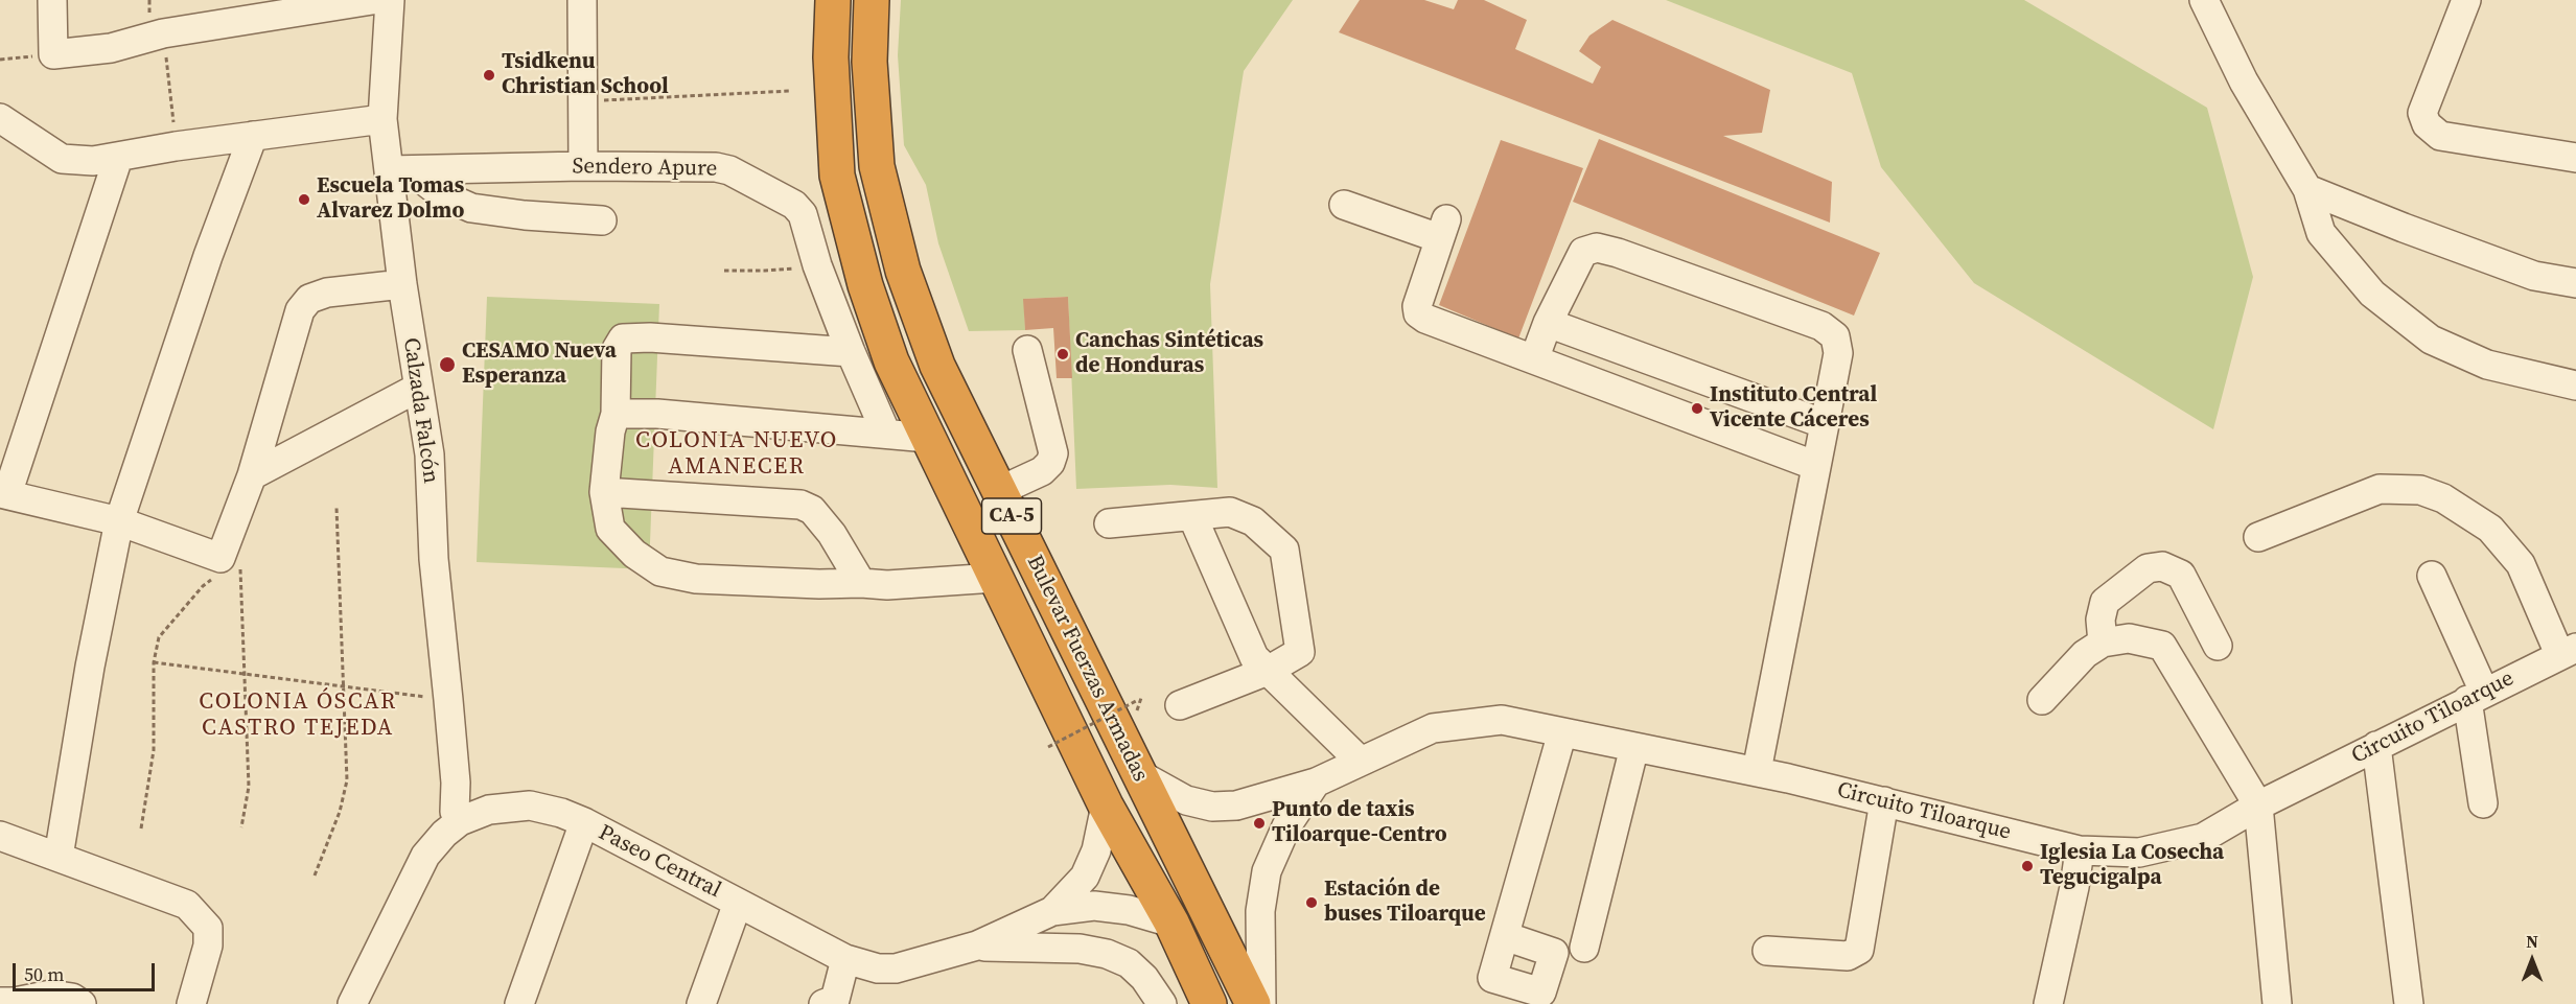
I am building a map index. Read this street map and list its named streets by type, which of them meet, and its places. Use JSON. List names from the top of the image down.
{
  "streets": {
    "highway": ["CA-5", "Bulevar Fuerzas Armadas"],
    "street": [
      "Sendero Apure",
      "Calzada Falcón",
      "Circuito Tiloarque",
      "Paseo Central"
    ]
  },
  "crossings": [
    ["Sendero Apure", "Calzada Falcón"],
    ["Calzada Falcón", "Paseo Central"],
    ["Bulevar Fuerzas Armadas", "Circuito Tiloarque"],
    ["Bulevar Fuerzas Armadas", "Paseo Central"]
  ],
  "districts": ["COLONIA NUEVO AMANECER", "COLONIA ÓSCAR CASTRO TEJEDA"],
  "places": [
    "Tsidkenu Christian School",
    "Escuela Tomas Alvarez Dolmo",
    "Canchas Sintéticas de Honduras",
    "CESAMO Nueva Esperanza",
    "Instituto Central Vicente Cáceres",
    "Punto de taxis Tiloarque-Centro",
    "Iglesia La Cosecha Tegucigalpa",
    "Estación de buses Tiloarque"
  ],
  "scale_bar": "50 m",
  "north": "top"
}
